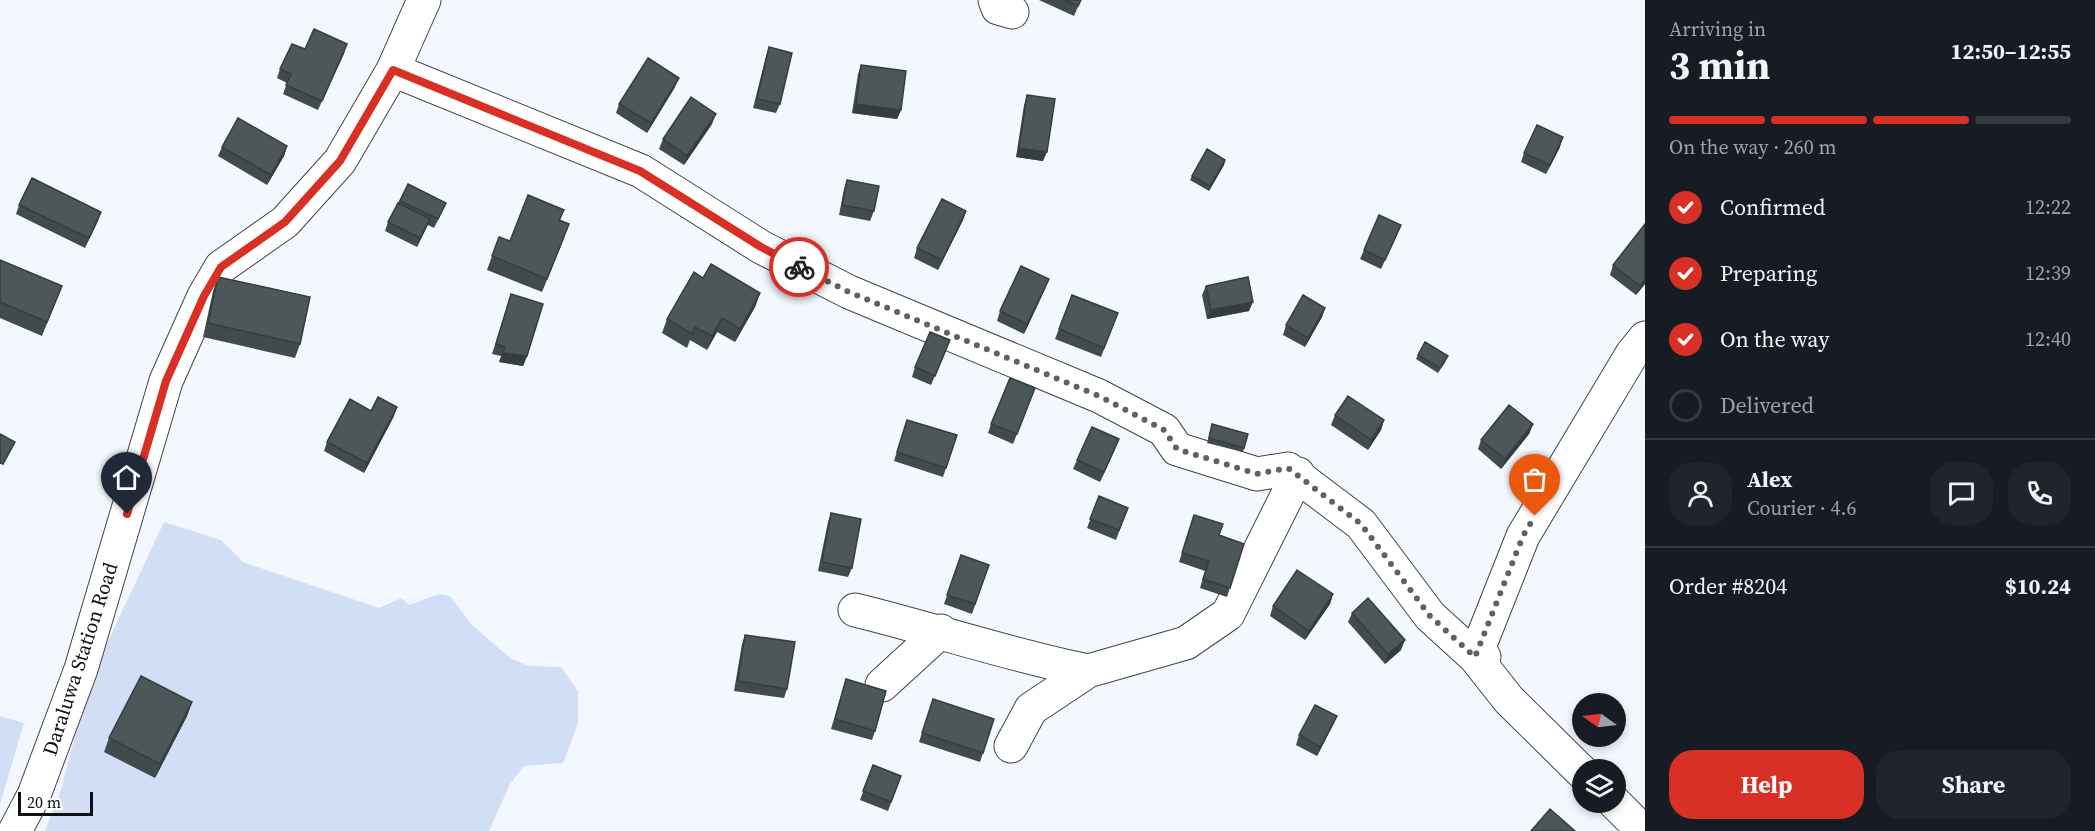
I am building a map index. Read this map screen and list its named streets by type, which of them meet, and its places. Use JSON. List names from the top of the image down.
{
  "streets": {
    "street": ["Daraluwa Station Road"]
  },
  "scale_bar": "20 m",
  "north": "left",
  "page": {
    "heading": ["3 min", "Arriving in", "12:50–12:55"],
    "panel": [
      "Alex",
      "Courier · 4.6",
      "Order #8204",
      "$10.24"
    ],
    "bar": "On the way · 260 m",
    "list": [
      ["Confirmed", "12:22"],
      ["Preparing", "12:39"],
      ["On the way", "12:40"],
      "Delivered"
    ],
    "buttons": ["Help", "Share"],
    "scale": "20 m"
  }
}
